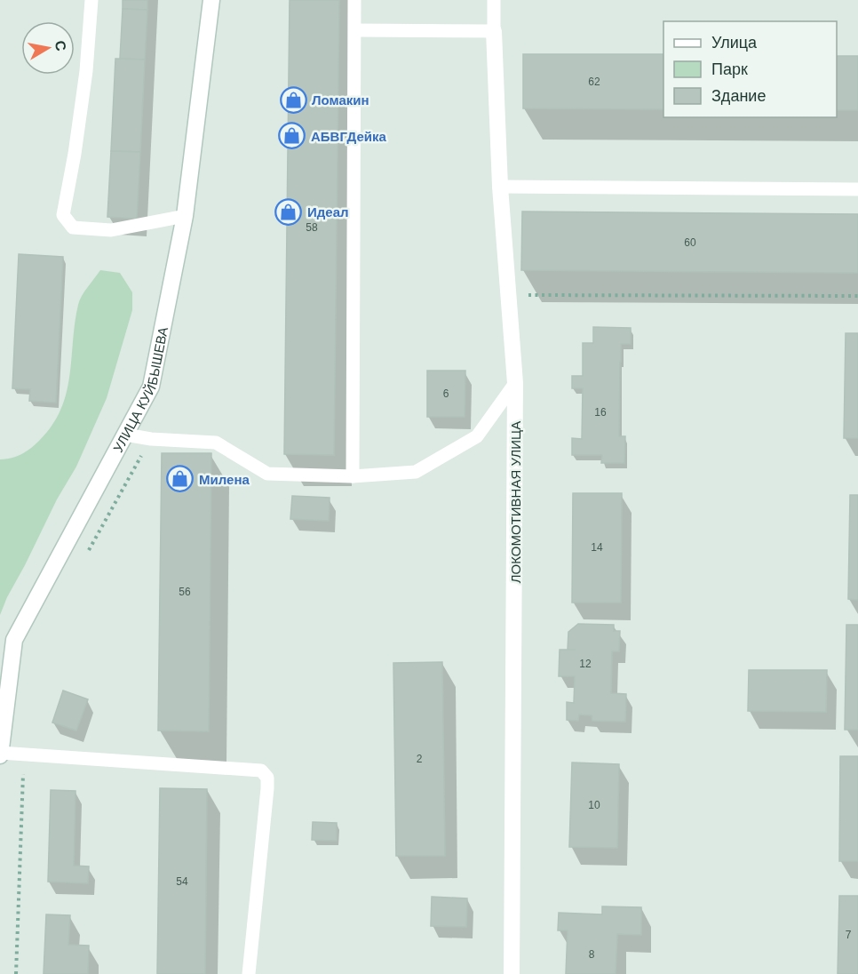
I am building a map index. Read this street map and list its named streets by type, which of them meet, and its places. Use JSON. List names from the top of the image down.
{
  "streets": {
    "street": ["УЛИЦА КУЙБЫШЕВА", "ЛОКОМОТИВНАЯ УЛИЦА"]
  },
  "places": {
    "shop": [
      "Ломакин",
      "АБВГДейка",
      "Идеал",
      "Милена"
    ]
  },
  "house_numbers": [
    "62",
    "58",
    "60",
    "6",
    "16",
    "14",
    "56",
    "12",
    "2",
    "10",
    "54",
    "7",
    "8"
  ],
  "legend": ["Улица", "Парк", "Здание"],
  "north": "right"
}
